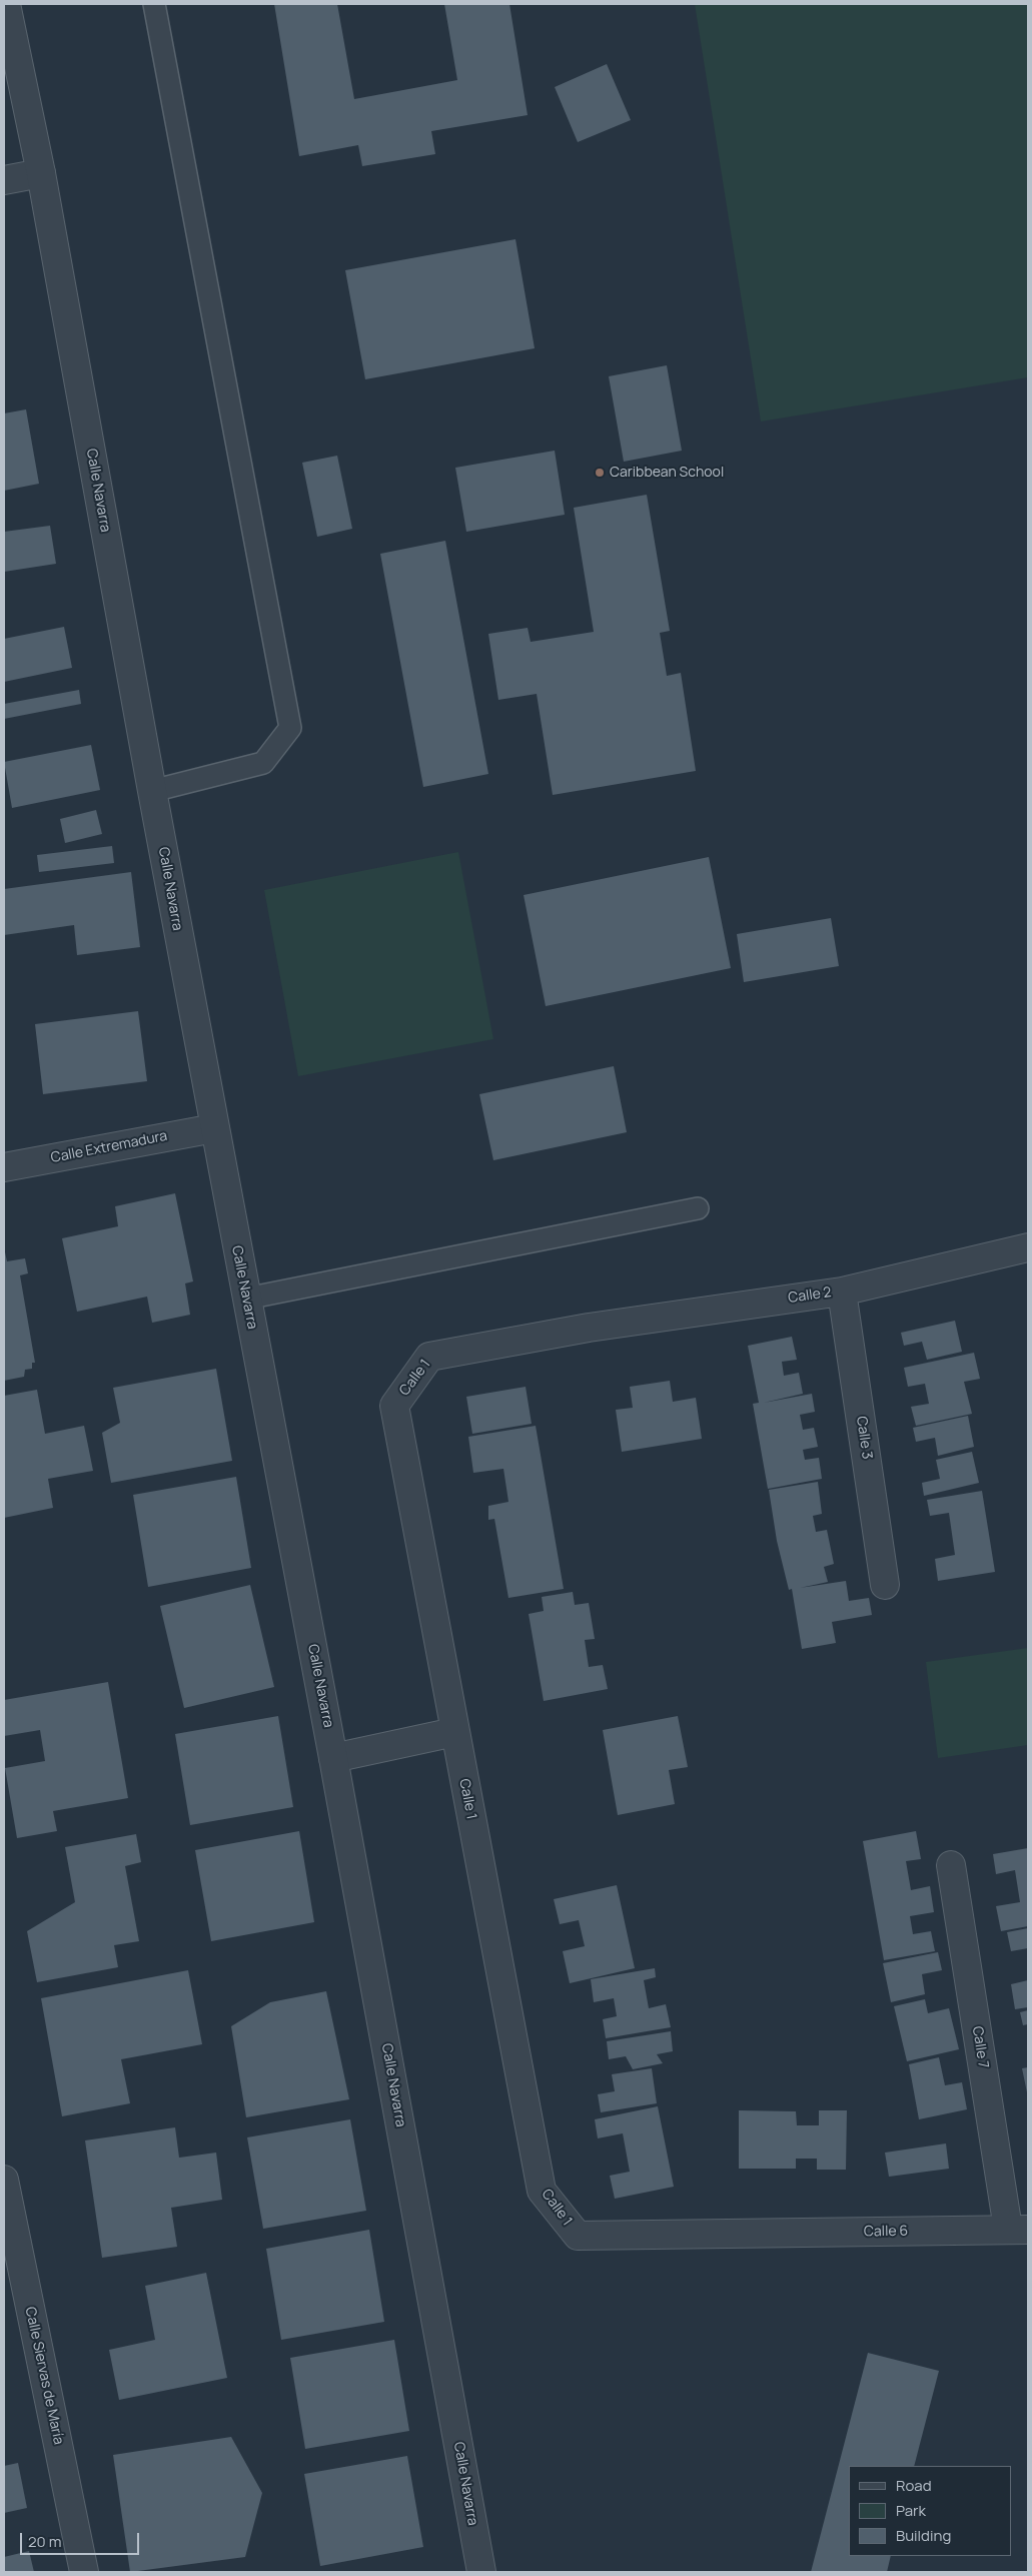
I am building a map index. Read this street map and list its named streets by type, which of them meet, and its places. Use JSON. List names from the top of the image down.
{
  "streets": {
    "street": [
      "Calle Navarra",
      "Calle Extremadura",
      "Calle 2",
      "Calle 1",
      "Calle 3",
      "Calle 7",
      "Calle 6",
      "Calle Siervas de María"
    ]
  },
  "crossings": [
    ["Calle Navarra", "Calle Extremadura"],
    ["Calle 2", "Calle 1"],
    ["Calle 2", "Calle 3"],
    ["Calle 1", "Calle 6"],
    ["Calle 7", "Calle 6"]
  ],
  "places": ["Caribbean School"],
  "legend": ["Road", "Park", "Building"],
  "scale_bar": "20 m"
}
